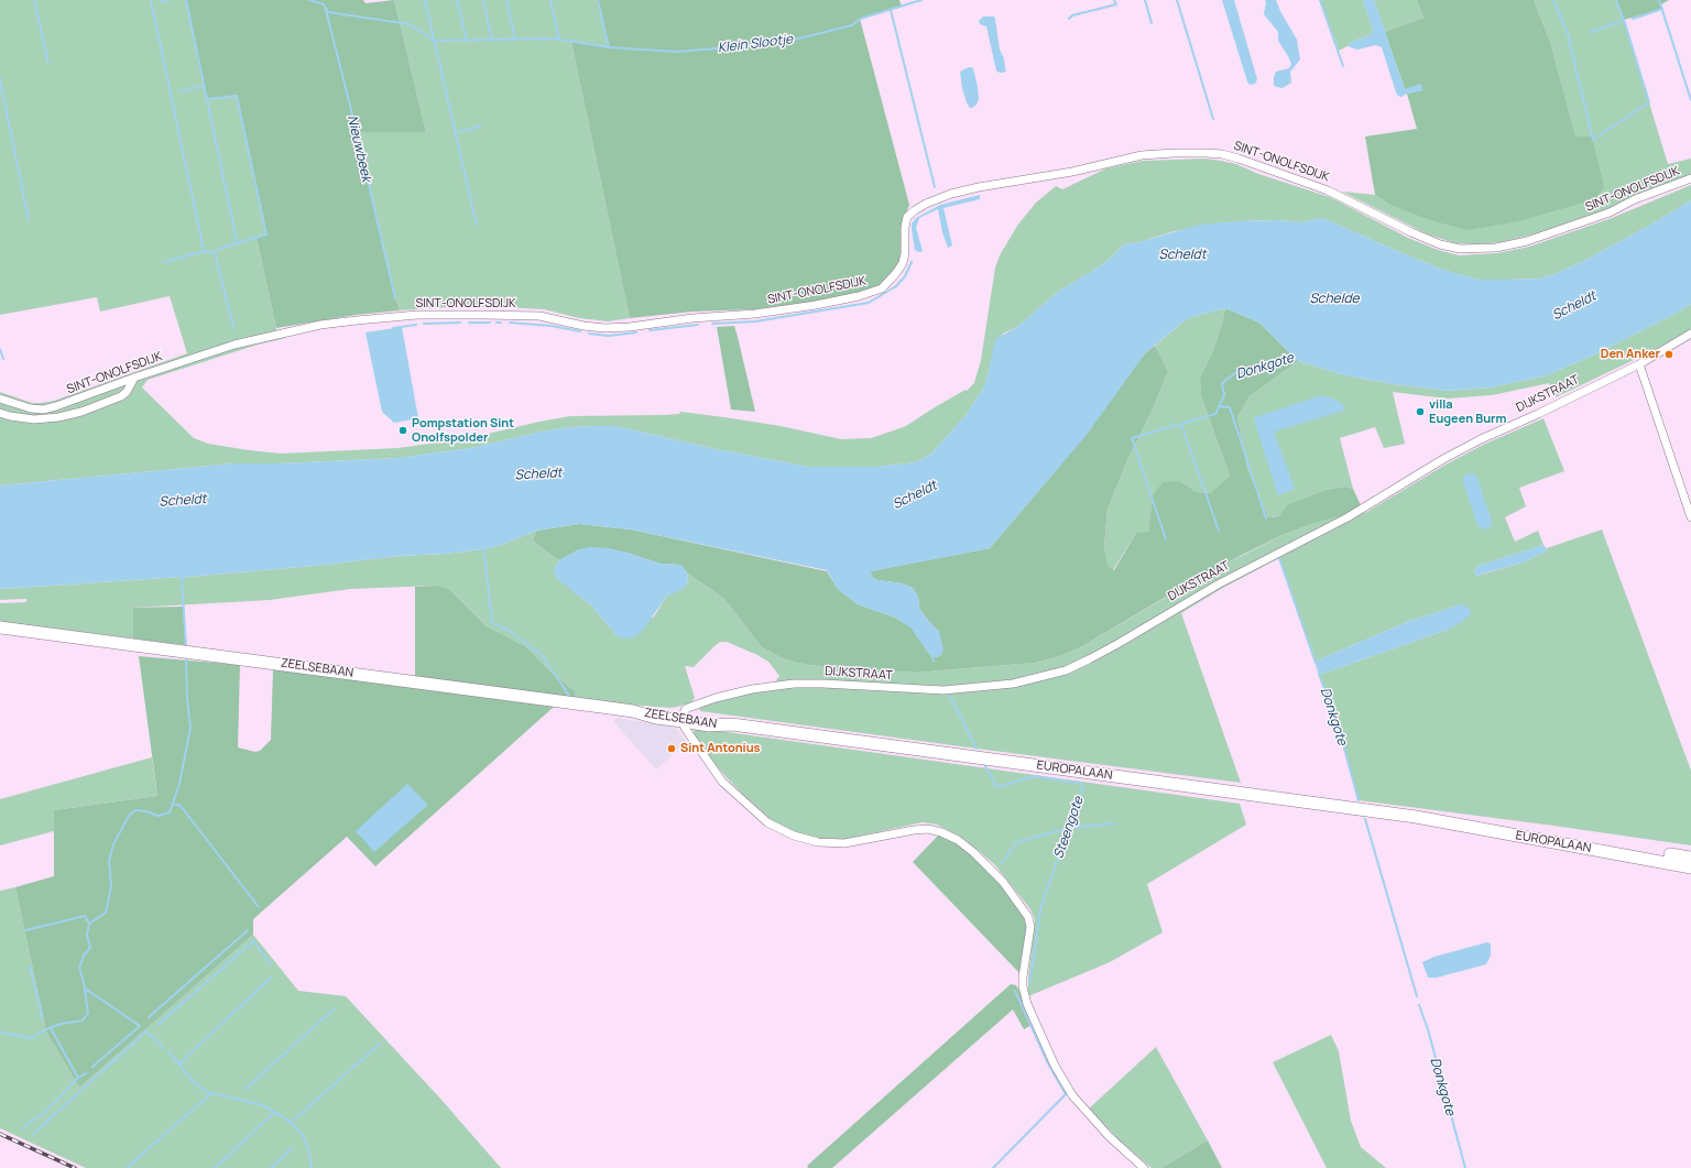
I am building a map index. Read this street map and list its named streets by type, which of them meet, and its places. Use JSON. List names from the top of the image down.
{
  "streets": {
    "main road": ["ZEELSEBAAN", "EUROPALAAN"],
    "street": ["SINT-ONOLFSDIJK", "DIJKSTRAAT"]
  },
  "crossings": [
    ["DIJKSTRAAT", "ZEELSEBAAN"],
    ["ZEELSEBAAN", "EUROPALAAN"]
  ],
  "water": [
    "Klein Slootje",
    "Nieuwbeek",
    "Scheldt",
    "Schelde",
    "Donkgote",
    "Steengote"
  ],
  "places": [
    "Den Anker",
    "villa Eugeen Burm",
    "Pompstation Sint Onolfspolder",
    "Sint Antonius"
  ]
}
